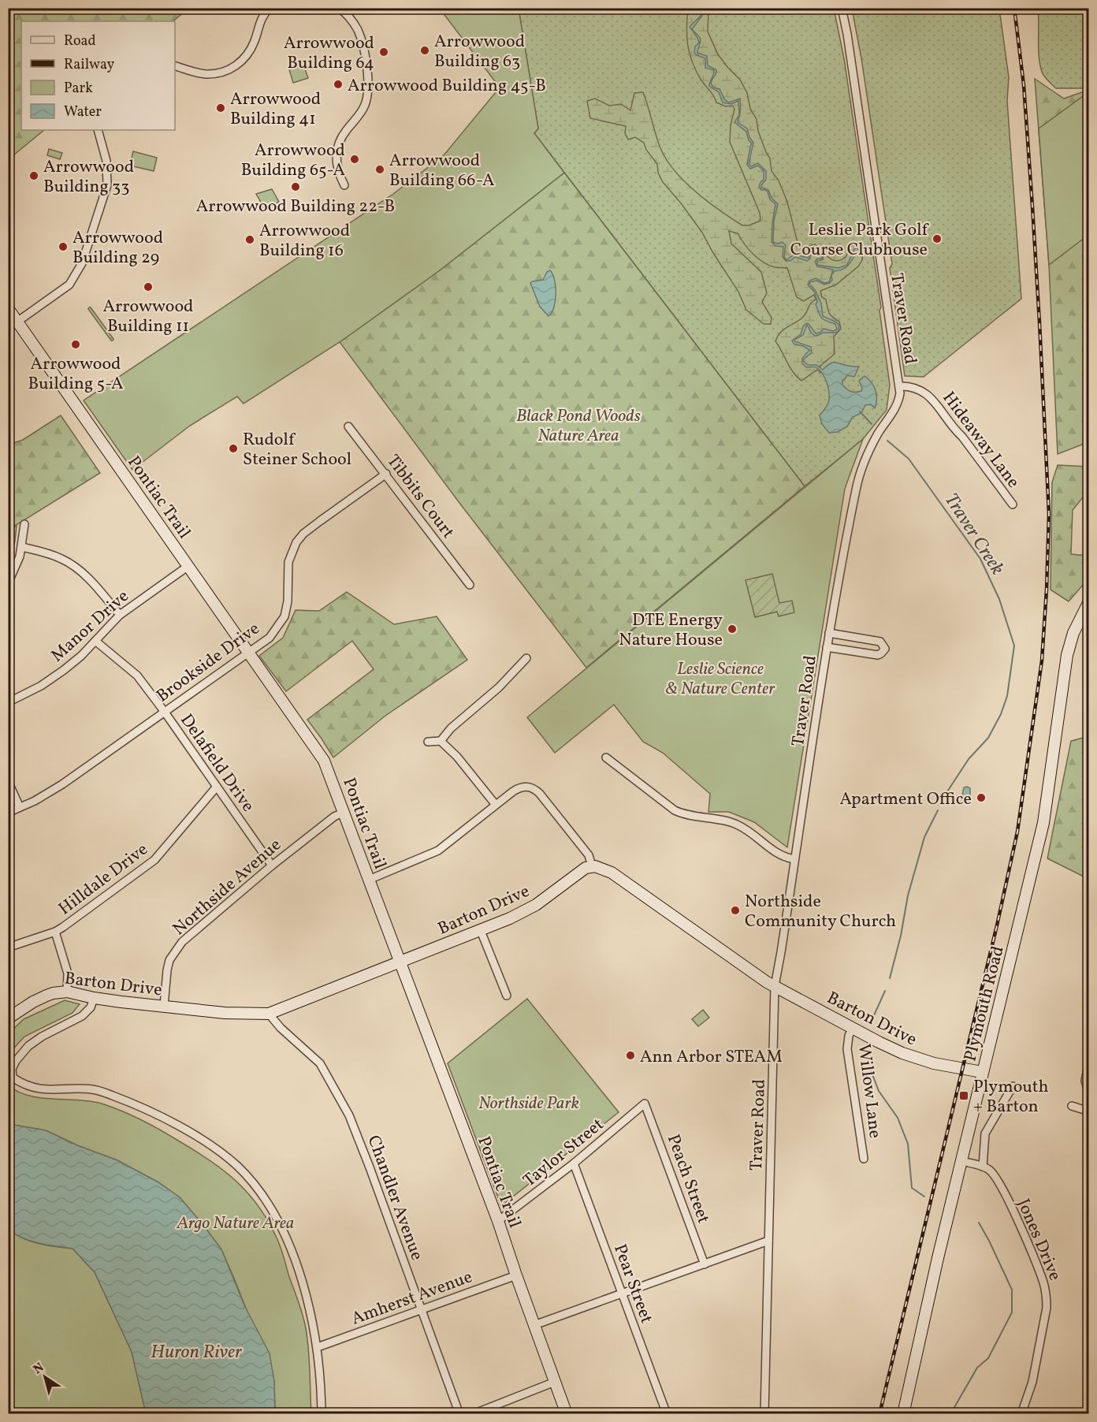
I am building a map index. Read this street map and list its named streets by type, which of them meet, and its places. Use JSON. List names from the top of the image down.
{
  "streets": {
    "main road": ["Pontiac Trail", "Barton Drive", "Plymouth Road"],
    "street": [
      "Traver Road",
      "Hideaway Lane",
      "Tibbits Court",
      "Manor Drive",
      "Brookside Drive",
      "Delafield Drive",
      "Hilldale Drive",
      "Northside Avenue",
      "Willow Lane",
      "Taylor Street",
      "Peach Street",
      "Chandler Avenue",
      "Jones Drive",
      "Pear Street",
      "Amherst Avenue"
    ]
  },
  "crossings": [
    ["Traver Road", "Hideaway Lane"],
    ["Traver Road", "Barton Drive"],
    ["Tibbits Court", "Brookside Drive"],
    ["Pontiac Trail", "Manor Drive"],
    ["Pontiac Trail", "Brookside Drive"],
    ["Pontiac Trail", "Northside Avenue"],
    ["Pontiac Trail", "Barton Drive"],
    ["Pontiac Trail", "Taylor Street"],
    ["Pontiac Trail", "Amherst Avenue"],
    ["Manor Drive", "Delafield Drive"],
    ["Brookside Drive", "Delafield Drive"],
    ["Delafield Drive", "Hilldale Drive"],
    ["Delafield Drive", "Northside Avenue"],
    ["Northside Avenue", "Barton Drive"],
    ["Barton Drive", "Plymouth Road"],
    ["Barton Drive", "Willow Lane"],
    ["Barton Drive", "Chandler Avenue"],
    ["Taylor Street", "Peach Street"],
    ["Taylor Street", "Pear Street"],
    ["Chandler Avenue", "Amherst Avenue"]
  ],
  "water": ["Traver Creek", "Huron River"],
  "parks": [
    "Black Pond Woods Nature Area",
    "Leslie Science & Nature Center",
    "Northside Park",
    "Argo Nature Area"
  ],
  "places": {
    "other": [
      "Arrowwood Building 63",
      "Arrowwood Building 64",
      "Arrowwood Building 45-B",
      "Arrowwood Building 41",
      "Arrowwood Building 65-A",
      "Arrowwood Building 66-A",
      "Arrowwood Building 33",
      "Arrowwood Building 22-B",
      "Leslie Park Golf Course Clubhouse",
      "Arrowwood Building 16",
      "Arrowwood Building 29",
      "Arrowwood Building 11",
      "Arrowwood Building 5-A",
      "Rudolf Steiner School",
      "DTE Energy Nature House",
      "Apartment Office",
      "Northside Community Church",
      "Ann Arbor STEAM"
    ],
    "transit": ["Plymouth + Barton"]
  },
  "legend": [
    "Road",
    "Railway",
    "Park",
    "Water"
  ],
  "north": "top left"
}
